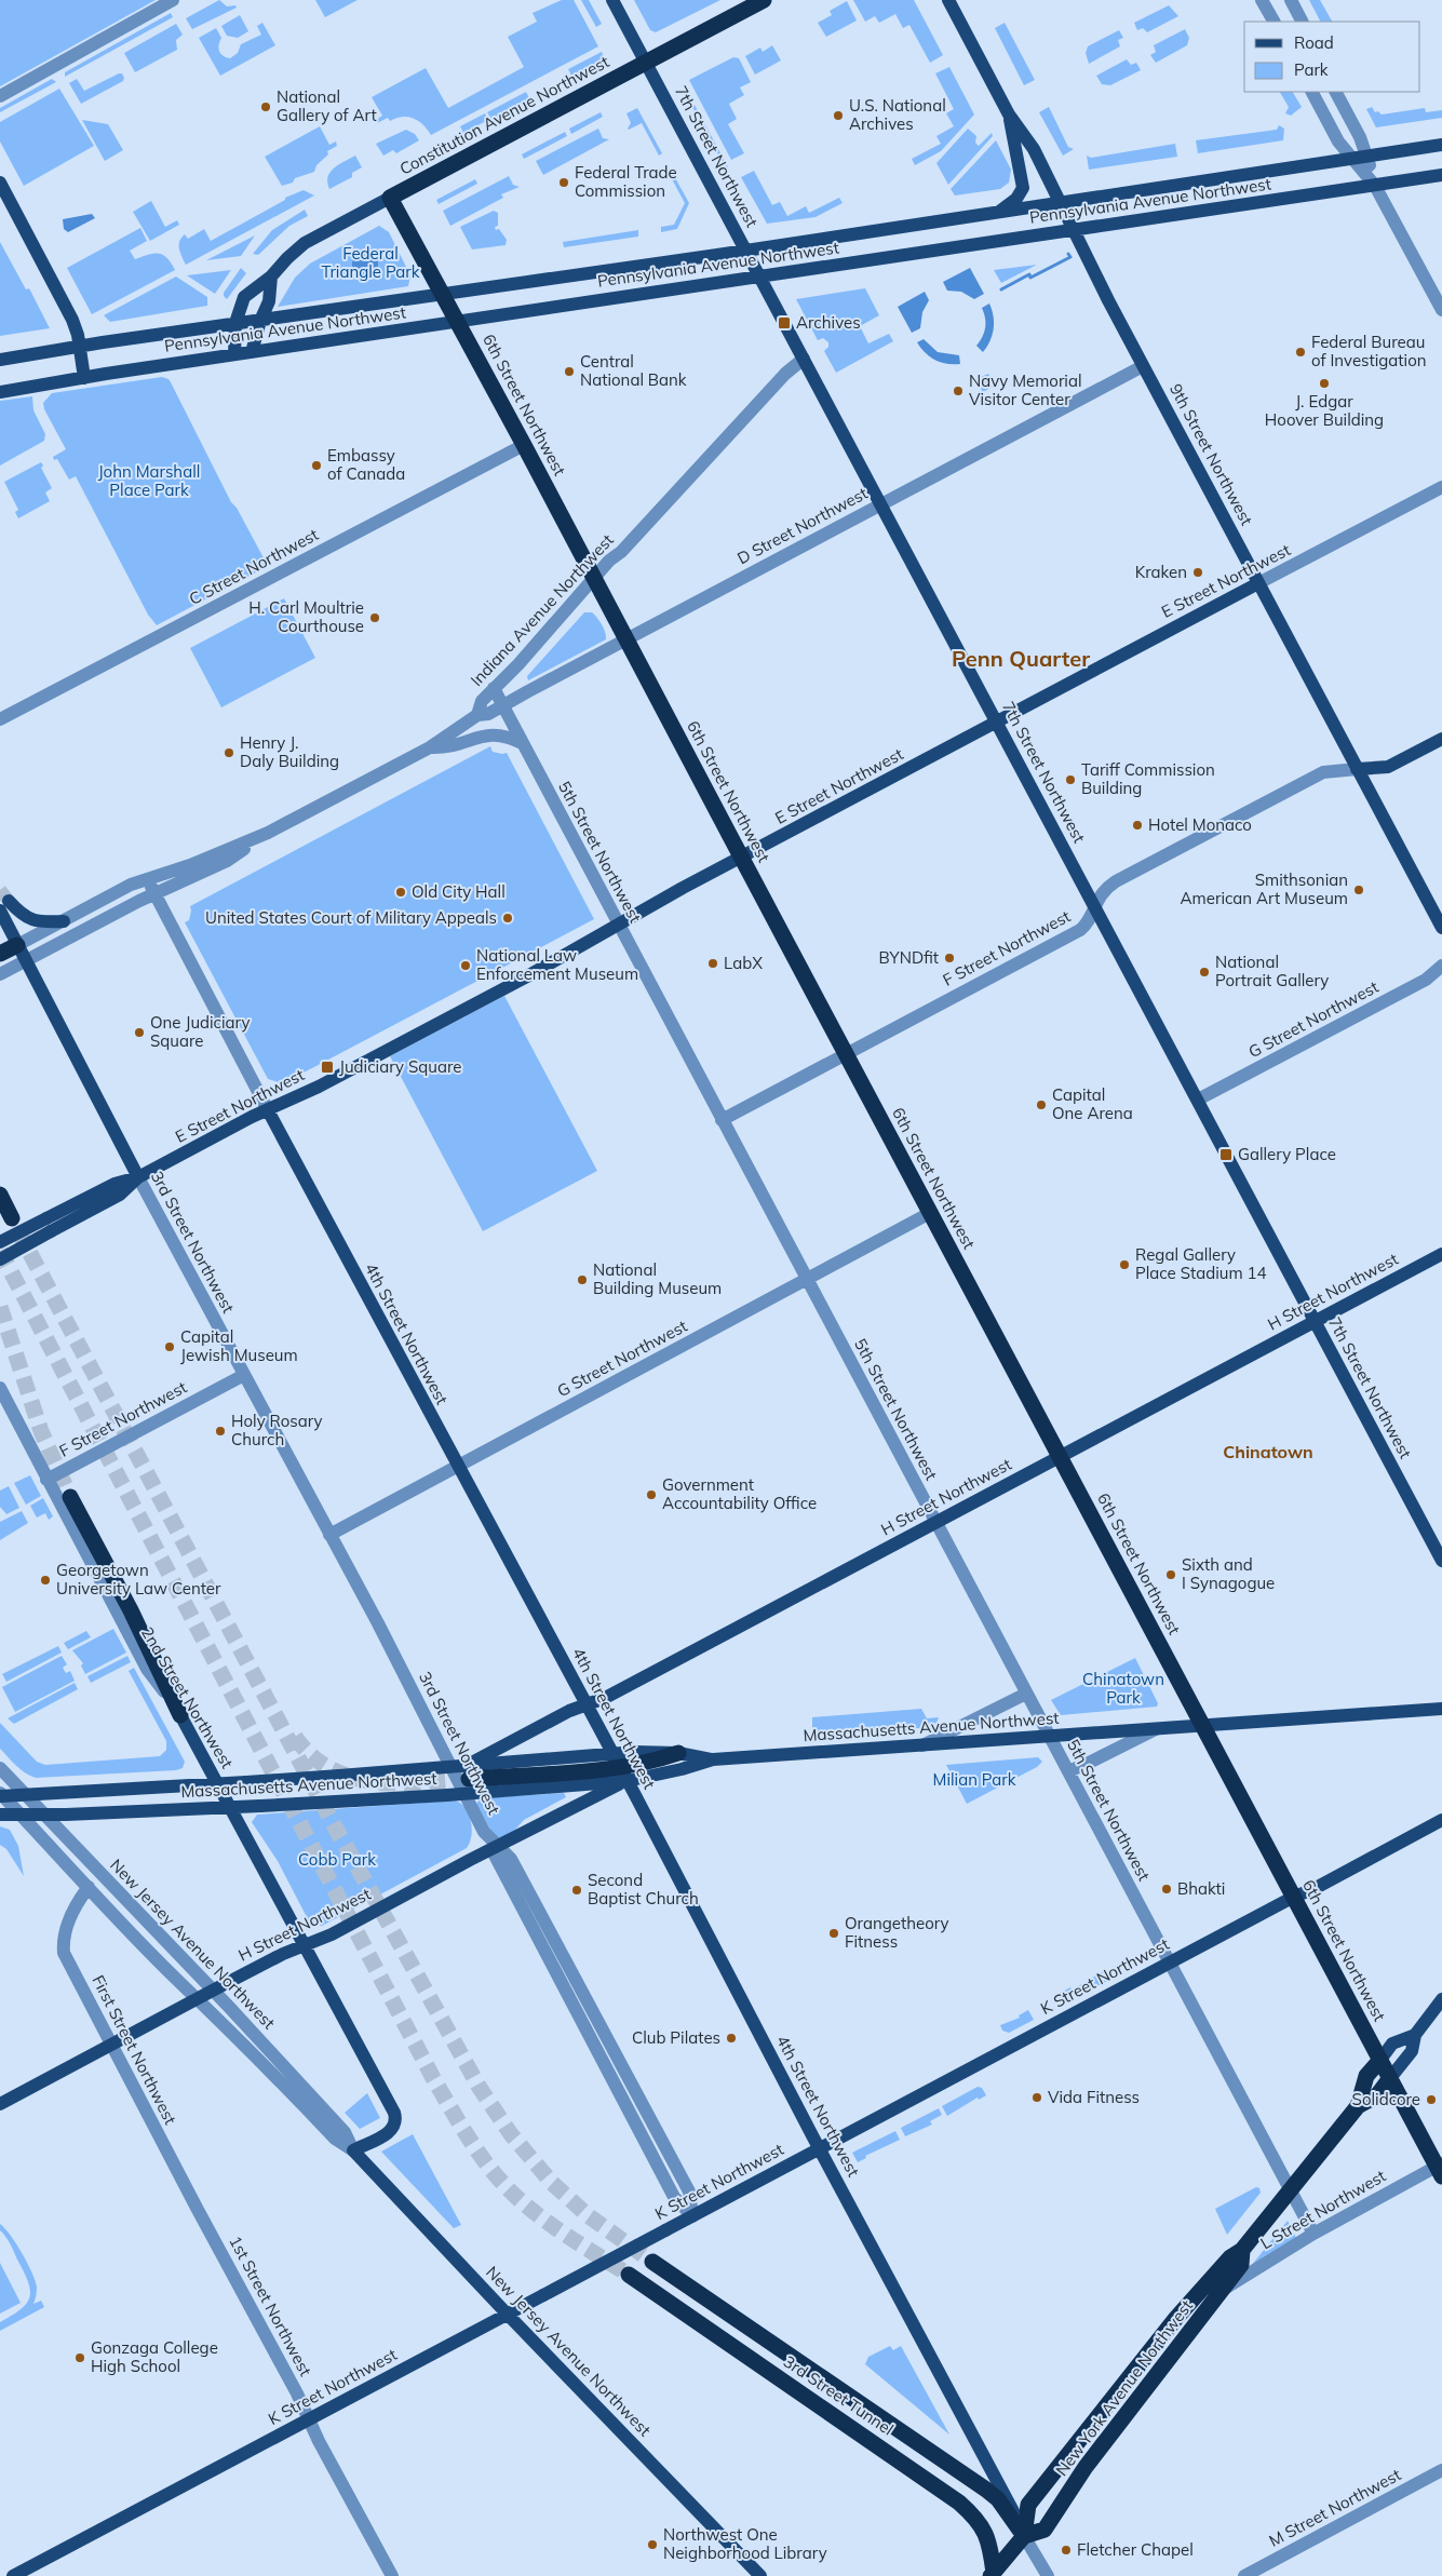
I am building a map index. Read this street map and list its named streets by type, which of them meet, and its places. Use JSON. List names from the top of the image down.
{
  "streets": {
    "highway": [
      "Constitution Avenue Northwest",
      "6th Street Northwest",
      "New York Avenue Northwest",
      "3rd Street Tunnel"
    ],
    "main road": [
      "7th Street Northwest",
      "Pennsylvania Avenue Northwest",
      "9th Street Northwest",
      "E Street Northwest",
      "F Street Northwest",
      "3rd Street Northwest",
      "H Street Northwest",
      "4th Street Northwest",
      "2nd Street Northwest",
      "Massachusetts Avenue Northwest",
      "New Jersey Avenue Northwest",
      "K Street Northwest"
    ],
    "street": [
      "D Street Northwest",
      "C Street Northwest",
      "Indiana Avenue Northwest",
      "5th Street Northwest",
      "G Street Northwest",
      "First Street Northwest",
      "L Street Northwest",
      "1st Street Northwest",
      "M Street Northwest"
    ]
  },
  "crossings": [
    ["Constitution Avenue Northwest", "7th Street Northwest"],
    ["Constitution Avenue Northwest", "Pennsylvania Avenue Northwest"],
    ["Constitution Avenue Northwest", "6th Street Northwest"],
    ["7th Street Northwest", "Pennsylvania Avenue Northwest"],
    ["7th Street Northwest", "D Street Northwest"],
    ["7th Street Northwest", "E Street Northwest"],
    ["7th Street Northwest", "Indiana Avenue Northwest"],
    ["7th Street Northwest", "F Street Northwest"],
    ["7th Street Northwest", "G Street Northwest"],
    ["7th Street Northwest", "H Street Northwest"],
    ["Pennsylvania Avenue Northwest", "6th Street Northwest"],
    ["Pennsylvania Avenue Northwest", "9th Street Northwest"],
    ["6th Street Northwest", "D Street Northwest"],
    ["6th Street Northwest", "C Street Northwest"],
    ["6th Street Northwest", "E Street Northwest"],
    ["6th Street Northwest", "Indiana Avenue Northwest"],
    ["6th Street Northwest", "F Street Northwest"],
    ["6th Street Northwest", "G Street Northwest"],
    ["6th Street Northwest", "H Street Northwest"],
    ["6th Street Northwest", "Massachusetts Avenue Northwest"],
    ["6th Street Northwest", "K Street Northwest"],
    ["6th Street Northwest", "L Street Northwest"],
    ["6th Street Northwest", "New York Avenue Northwest"],
    ["9th Street Northwest", "D Street Northwest"],
    ["9th Street Northwest", "E Street Northwest"],
    ["9th Street Northwest", "F Street Northwest"],
    ["D Street Northwest", "Indiana Avenue Northwest"],
    ["D Street Northwest", "5th Street Northwest"],
    ["E Street Northwest", "5th Street Northwest"],
    ["E Street Northwest", "3rd Street Northwest"],
    ["E Street Northwest", "4th Street Northwest"],
    ["Indiana Avenue Northwest", "5th Street Northwest"],
    ["Indiana Avenue Northwest", "3rd Street Northwest"],
    ["Indiana Avenue Northwest", "4th Street Northwest"],
    ["5th Street Northwest", "F Street Northwest"],
    ["5th Street Northwest", "G Street Northwest"],
    ["5th Street Northwest", "H Street Northwest"],
    ["5th Street Northwest", "Massachusetts Avenue Northwest"],
    ["5th Street Northwest", "K Street Northwest"],
    ["5th Street Northwest", "L Street Northwest"],
    ["5th Street Northwest", "New York Avenue Northwest"],
    ["F Street Northwest", "3rd Street Northwest"],
    ["F Street Northwest", "2nd Street Northwest"],
    ["G Street Northwest", "3rd Street Northwest"],
    ["G Street Northwest", "4th Street Northwest"],
    ["3rd Street Northwest", "H Street Northwest"],
    ["3rd Street Northwest", "Massachusetts Avenue Northwest"],
    ["3rd Street Northwest", "K Street Northwest"],
    ["H Street Northwest", "4th Street Northwest"],
    ["H Street Northwest", "2nd Street Northwest"],
    ["H Street Northwest", "Massachusetts Avenue Northwest"],
    ["H Street Northwest", "New Jersey Avenue Northwest"],
    ["H Street Northwest", "First Street Northwest"],
    ["4th Street Northwest", "Massachusetts Avenue Northwest"],
    ["4th Street Northwest", "K Street Northwest"],
    ["4th Street Northwest", "New York Avenue Northwest"],
    ["4th Street Northwest", "3rd Street Tunnel"],
    ["2nd Street Northwest", "Massachusetts Avenue Northwest"],
    ["2nd Street Northwest", "New Jersey Avenue Northwest"],
    ["Massachusetts Avenue Northwest", "New Jersey Avenue Northwest"],
    ["New Jersey Avenue Northwest", "K Street Northwest"],
    ["New Jersey Avenue Northwest", "First Street Northwest"],
    ["K Street Northwest", "1st Street Northwest"],
    ["First Street Northwest", "1st Street Northwest"],
    ["L Street Northwest", "New York Avenue Northwest"],
    ["New York Avenue Northwest", "3rd Street Tunnel"]
  ],
  "districts": ["Penn Quarter", "Chinatown"],
  "parks": [
    "Federal Triangle Park",
    "John Marshall Place Park",
    "Chinatown Park",
    "Milian Park",
    "Cobb Park"
  ],
  "places": {
    "other": [
      "National Gallery of Art",
      "U.S. National Archives",
      "Federal Trade Commission",
      "Federal Bureau of Investigation",
      "Central National Bank",
      "J. Edgar Hoover Building",
      "Navy Memorial Visitor Center",
      "Embassy of Canada",
      "Kraken",
      "H. Carl Moultrie Courthouse",
      "Henry J. Daly Building",
      "Tariff Commission Building",
      "Hotel Monaco",
      "Smithsonian American Art Museum",
      "Old City Hall",
      "United States Court of Military Appeals",
      "BYNDfit",
      "LabX",
      "National Law Enforcement Museum",
      "National Portrait Gallery",
      "One Judiciary Square",
      "Capital One Arena",
      "Regal Gallery Place Stadium 14",
      "National Building Museum",
      "Capital Jewish Museum",
      "Holy Rosary Church",
      "Government Accountability Office",
      "Sixth and I Synagogue",
      "Georgetown University Law Center",
      "Bhakti",
      "Second Baptist Church",
      "Orangetheory Fitness",
      "Club Pilates",
      "Vida Fitness",
      "Solidcore",
      "Gonzaga College High School",
      "Northwest One Neighborhood Library",
      "Fletcher Chapel"
    ],
    "transit": ["Archives", "Judiciary Square", "Gallery Place"]
  },
  "legend": ["Road", "Park"]
}
